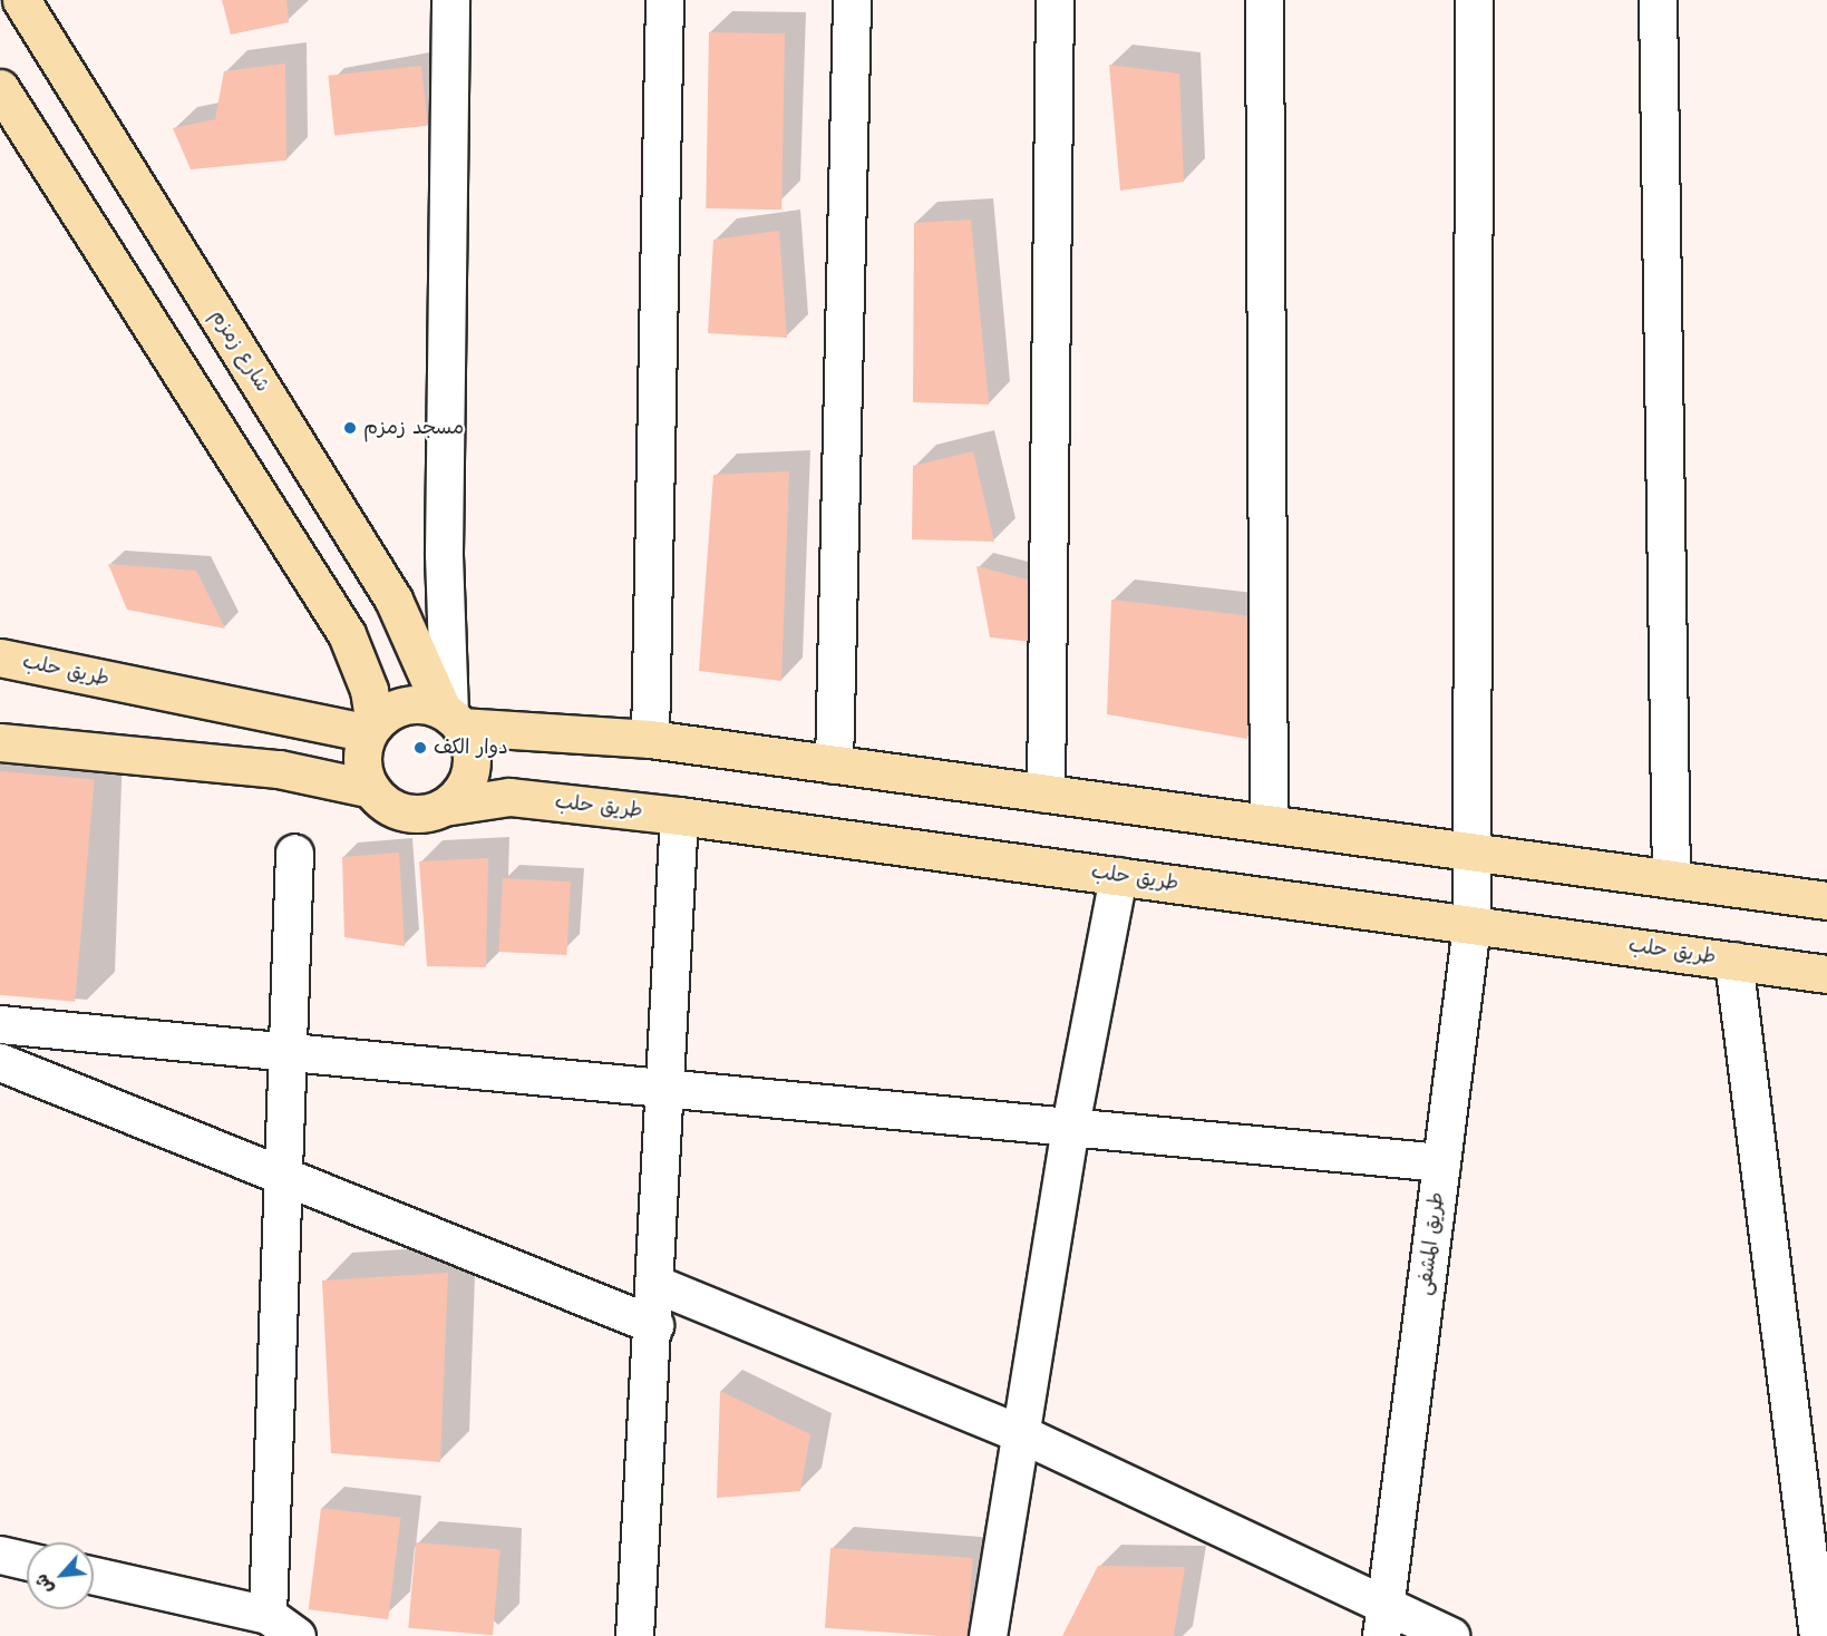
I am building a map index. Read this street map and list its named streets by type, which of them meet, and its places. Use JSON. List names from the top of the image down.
{
  "streets": {
    "main road": ["شارع زمزم", "طريق حلب"],
    "street": ["طريق المشفى"]
  },
  "crossings": [
    ["شارع زمزم", "طريق حلب"],
    ["طريق حلب", "طريق المشفى"]
  ],
  "places": ["مسجد زمزم", "دوار الكف"],
  "north": "bottom left"
}
